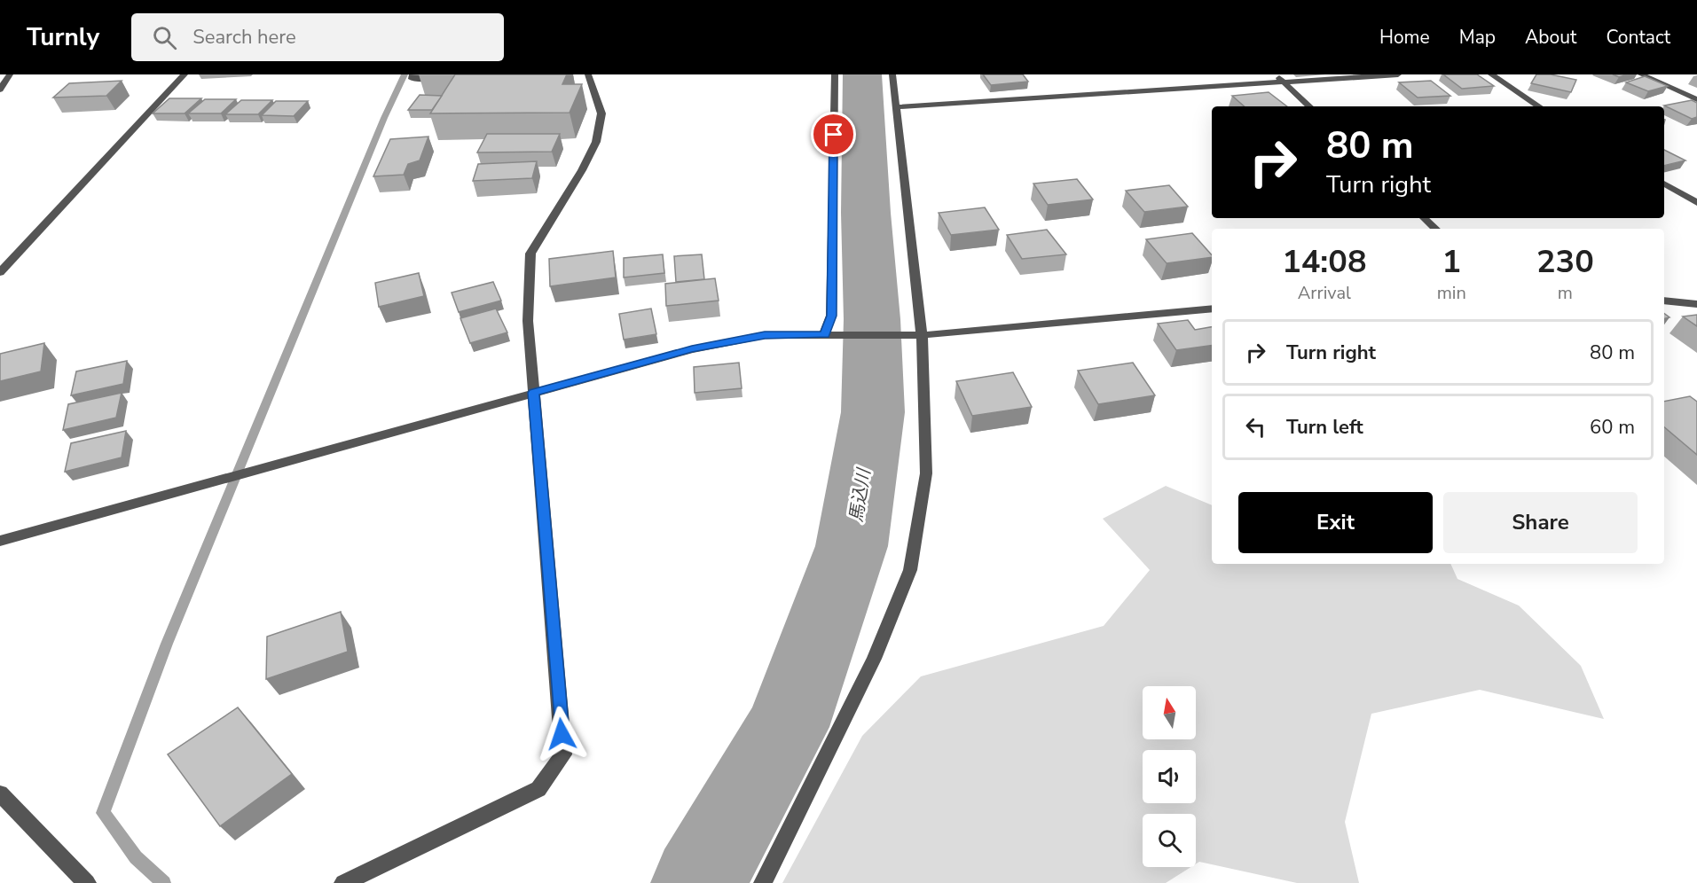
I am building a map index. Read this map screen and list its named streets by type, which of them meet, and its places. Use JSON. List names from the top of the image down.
{
  "water": ["馬込川"],
  "north": "top",
  "page": {
    "header": "Turnly",
    "search": "Search here",
    "nav": [
      "Home",
      "Map",
      "About",
      "Contact"
    ],
    "turn": ["80 m", "Turn right"],
    "eta": [
      "14:08",
      "Arrival",
      "1",
      "min",
      "230",
      "m"
    ],
    "list": [
      {
        "name": "Turn right",
        "value": "80 m"
      },
      {
        "name": "Turn left",
        "value": "60 m"
      }
    ],
    "buttons": ["Exit", "Share"]
  }
}
